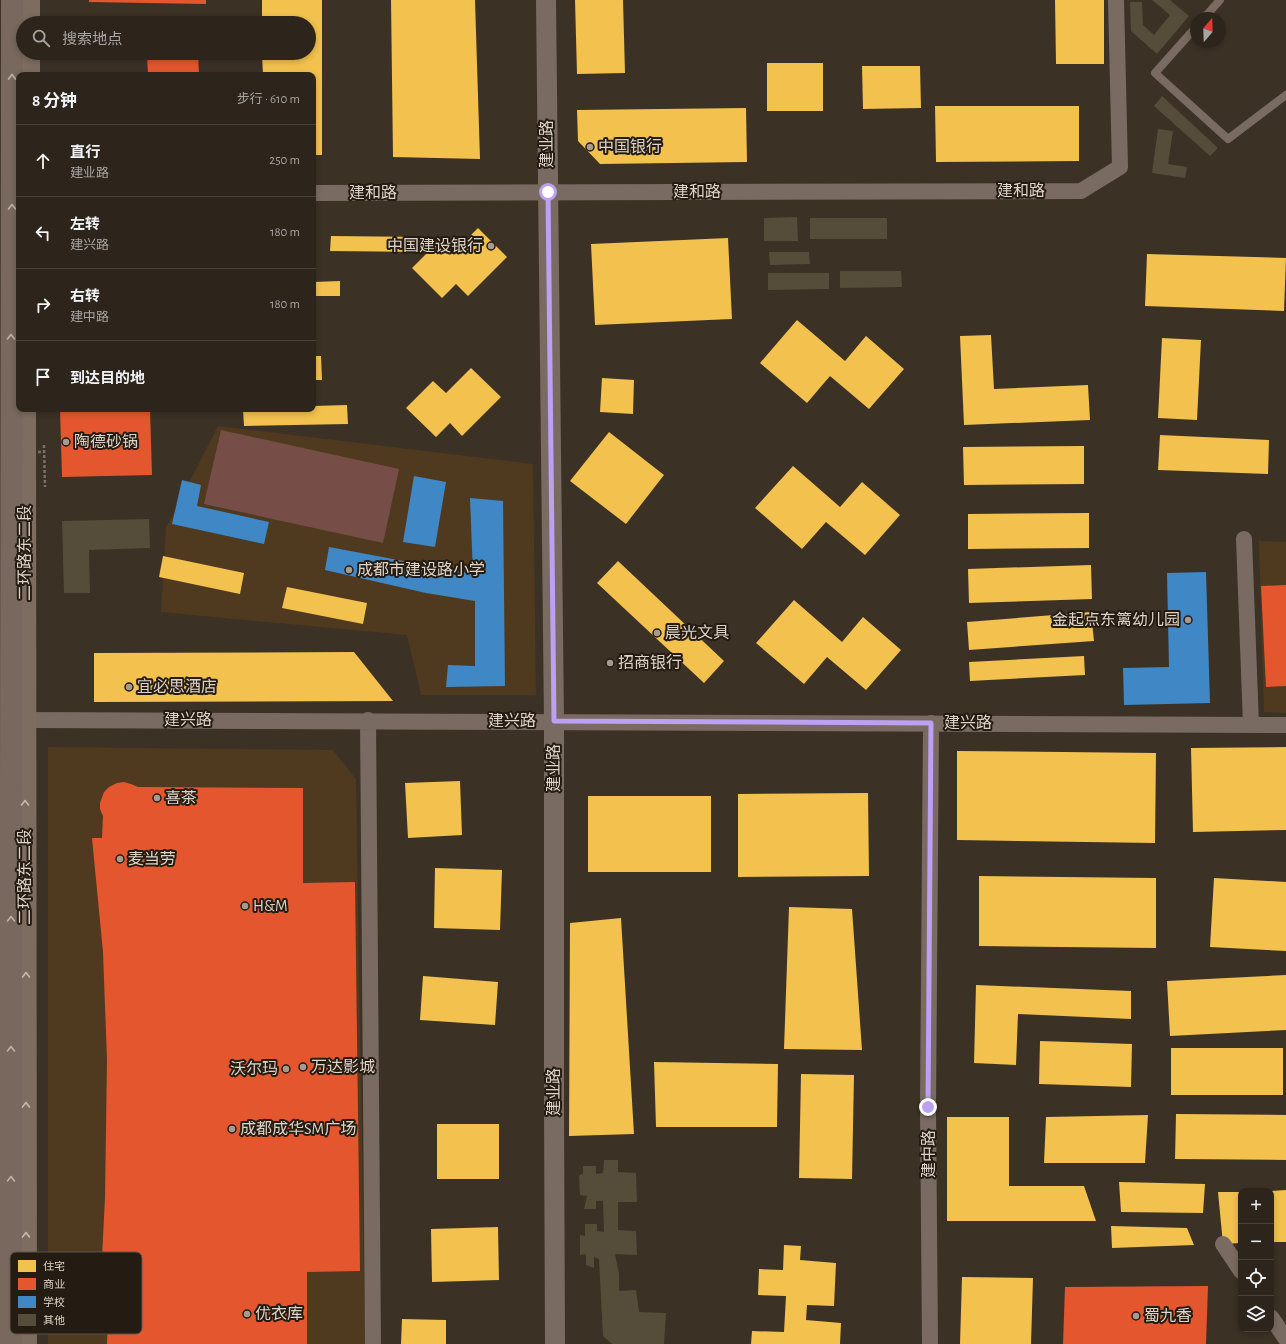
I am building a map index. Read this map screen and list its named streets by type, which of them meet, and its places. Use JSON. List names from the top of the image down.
{
  "streets": {
    "main road": ["二环路东二段"],
    "street": [
      "建业路",
      "建和路",
      "建兴路",
      "建中路"
    ]
  },
  "crossings": [
    ["建业路", "建和路"],
    ["建业路", "建兴路"],
    ["二环路东二段", "建兴路"],
    ["建兴路", "建中路"]
  ],
  "one_way": ["二环路东二段"],
  "places": [
    "中国银行",
    "中国建设银行",
    "陶德砂锅",
    "成都市建设路小学",
    "金起点东篱幼儿园",
    "晨光文具",
    "招商银行",
    "宜必思酒店",
    "喜茶",
    "麦当劳",
    "H&M",
    "万达影城",
    "沃尔玛",
    "成都成华SM广场",
    "优衣库",
    "蜀九香"
  ],
  "legend": [
    "住宅",
    "商业",
    "学校",
    "其他"
  ],
  "north": "top",
  "page": {
    "search": "搜索地点",
    "heading": ["8 分钟", "步行 · 610 m"],
    "list": [
      ["直行", "建业路", "250 m"],
      ["左转", "建兴路", "180 m"],
      ["右转", "建中路", "180 m"],
      "到达目的地"
    ],
    "map_buttons": ["+", "−"]
  }
}
